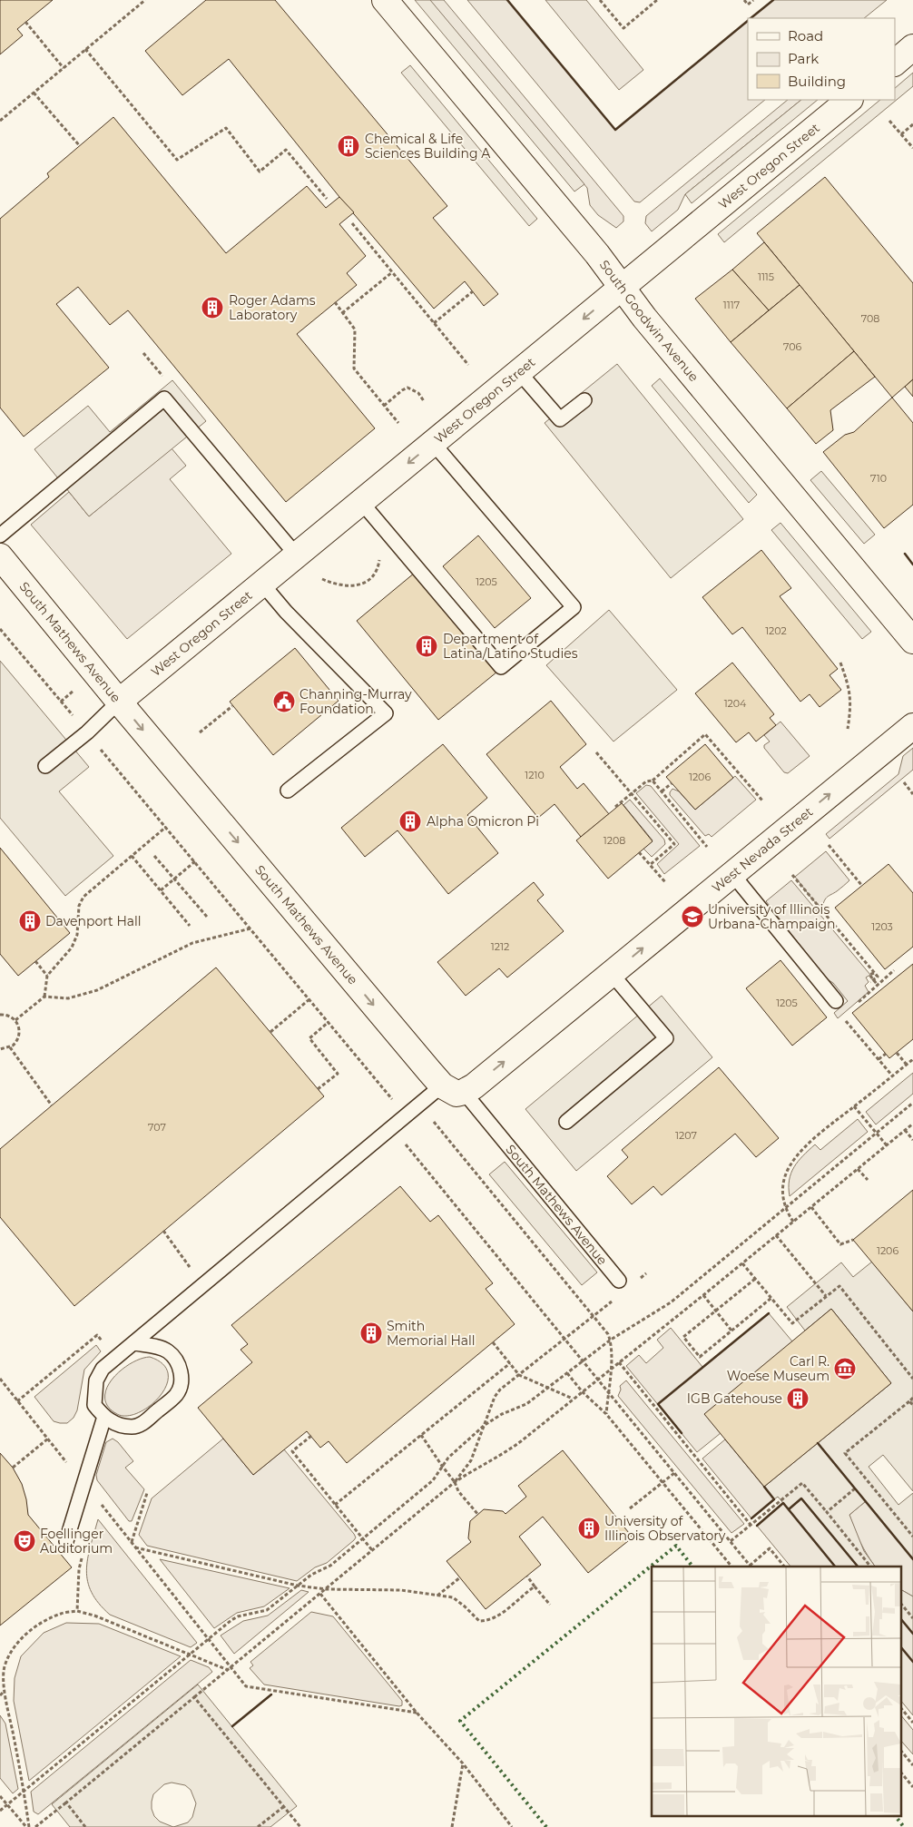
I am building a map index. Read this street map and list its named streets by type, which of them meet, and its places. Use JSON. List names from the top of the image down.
{
  "streets": {
    "street": [
      "West Oregon Street",
      "South Goodwin Avenue",
      "South Mathews Avenue",
      "West Nevada Street"
    ]
  },
  "crossings": [
    ["West Oregon Street", "South Goodwin Avenue"],
    ["West Oregon Street", "South Mathews Avenue"],
    ["South Mathews Avenue", "West Nevada Street"]
  ],
  "one_way": ["South Mathews Avenue", "West Nevada Street"],
  "places": {
    "building": [
      "Chemical & Life Sciences Building A",
      "Roger Adams Laboratory",
      "Department of Latina/Latino Studies",
      "Alpha Omicron Pi",
      "Davenport Hall",
      "Smith Memorial Hall",
      "IGB Gatehouse",
      "University of Illinois Observatory"
    ],
    "public building": ["Channing-Murray Foundation"],
    "school or university": ["University of Illinois Urbana-Champaign"],
    "museum": ["Carl R. Woese Museum"],
    "theatre": ["Foellinger Auditorium"]
  },
  "house_numbers": [
    "1115",
    "1117",
    "708",
    "706",
    "710",
    "1205",
    "1202",
    "1204",
    "1210",
    "1206",
    "1208",
    "1203",
    "1212",
    "1205",
    "707",
    "1207",
    "1206"
  ],
  "legend": ["Road", "Park", "Building"]
}
